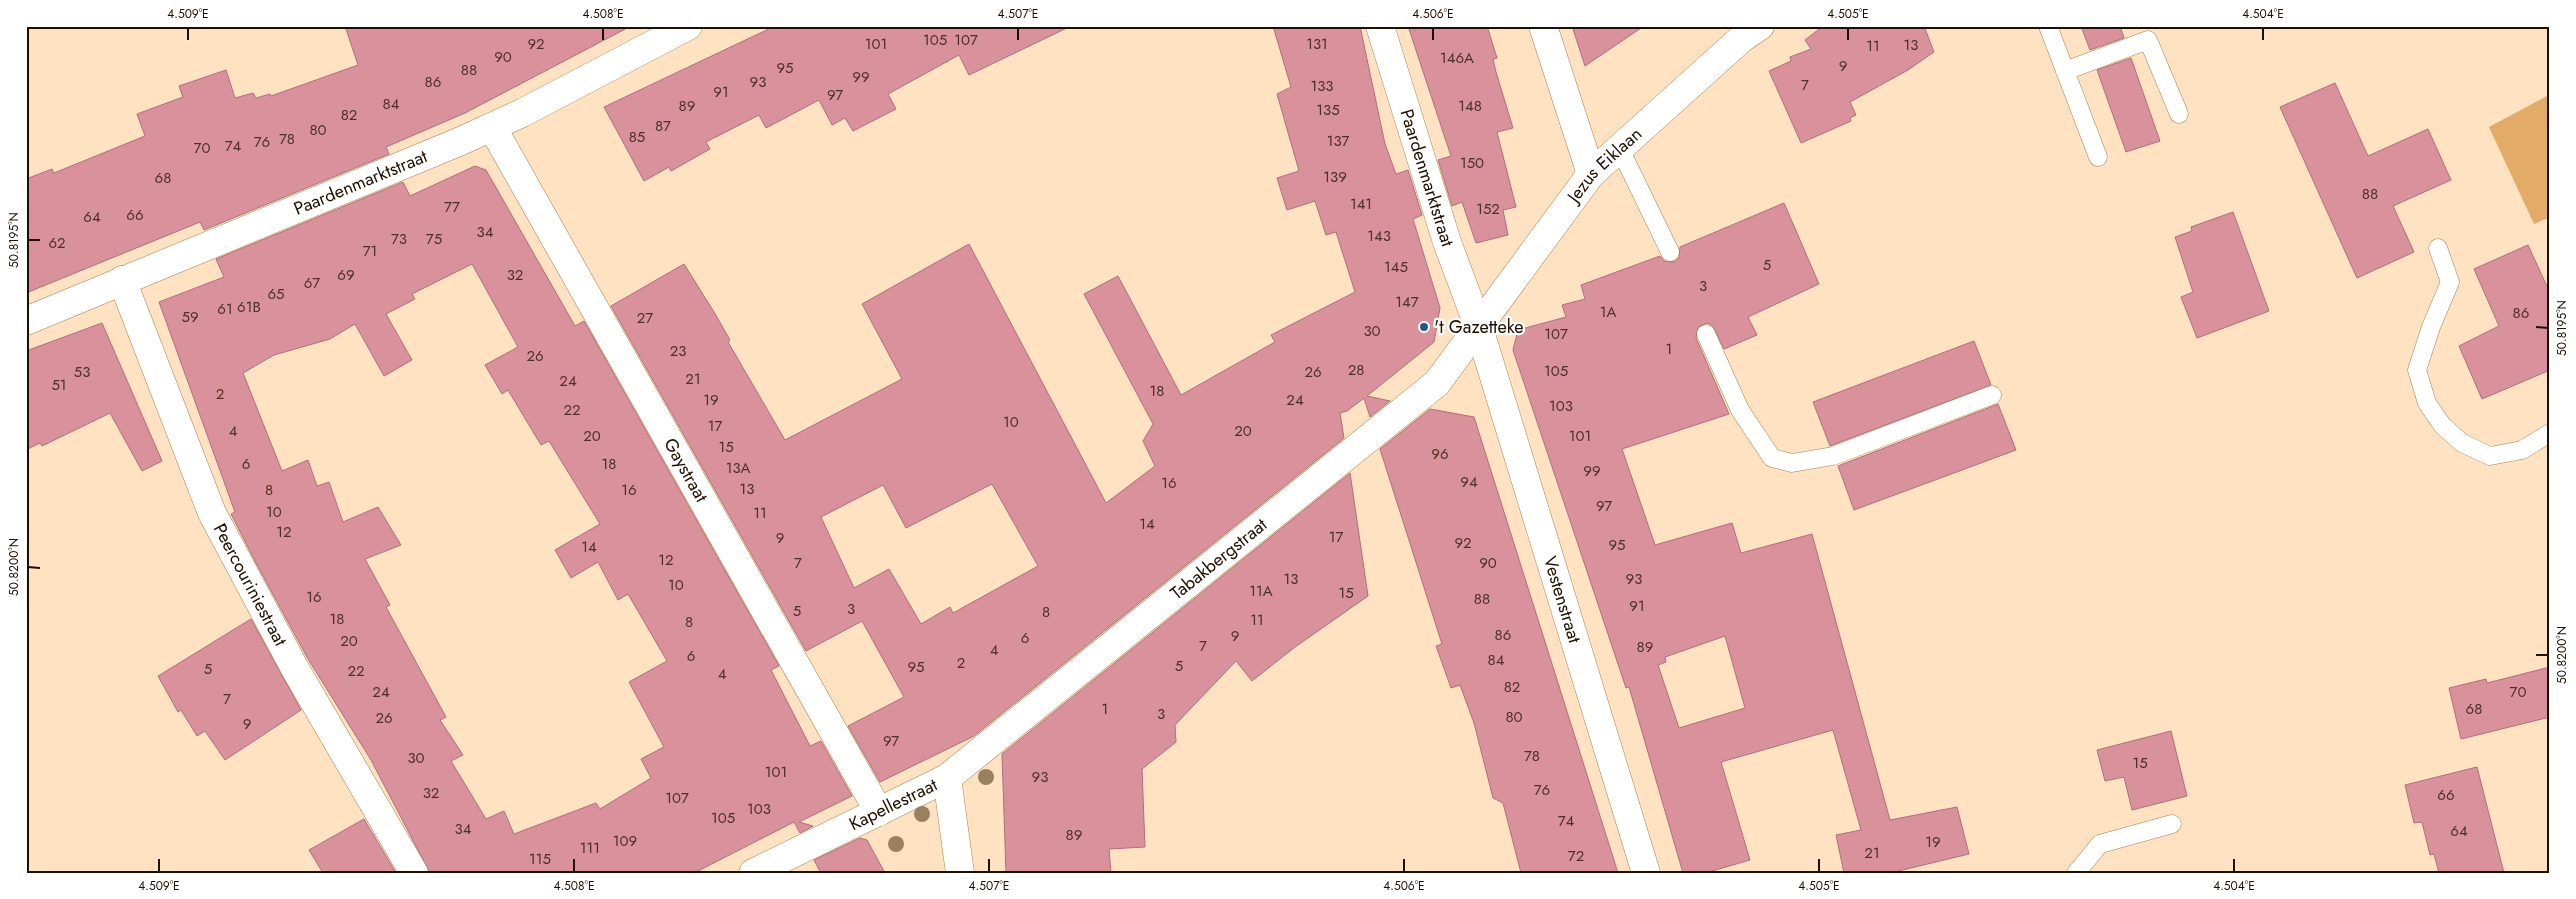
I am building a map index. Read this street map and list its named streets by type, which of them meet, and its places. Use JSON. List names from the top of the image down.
{
  "streets": {
    "street": [
      "Jezus Eiklaan",
      "Paardenmarktstraat",
      "Gaystraat",
      "Tabakbergstraat",
      "Peercouriniestraat",
      "Vestenstraat",
      "Kapellestraat"
    ]
  },
  "crossings": [
    ["Jezus Eiklaan", "Paardenmarktstraat"],
    ["Jezus Eiklaan", "Tabakbergstraat"],
    ["Jezus Eiklaan", "Vestenstraat"],
    ["Paardenmarktstraat", "Gaystraat"],
    ["Paardenmarktstraat", "Tabakbergstraat"],
    ["Paardenmarktstraat", "Peercouriniestraat"],
    ["Paardenmarktstraat", "Vestenstraat"],
    ["Gaystraat", "Kapellestraat"],
    ["Tabakbergstraat", "Vestenstraat"],
    ["Tabakbergstraat", "Kapellestraat"]
  ],
  "places": ["'t Gazetteke"],
  "house_numbers": [
    "105",
    "107",
    "92",
    "101",
    "131",
    "13",
    "11",
    "90",
    "146A",
    "9",
    "95",
    "88",
    "99",
    "86",
    "93",
    "7",
    "133",
    "91",
    "97",
    "84",
    "89",
    "148",
    "135",
    "82",
    "87",
    "80",
    "85",
    "78",
    "137",
    "76",
    "74",
    "70",
    "150",
    "139",
    "68",
    "88",
    "141",
    "77",
    "152",
    "66",
    "64",
    "34",
    "143",
    "73",
    "75",
    "62",
    "71",
    "5",
    "145",
    "69",
    "32",
    "67",
    "3",
    "65",
    "147",
    "61B",
    "61",
    "1A",
    "86",
    "59",
    "27",
    "30",
    "107",
    "1",
    "23",
    "26",
    "28",
    "105",
    "53",
    "26",
    "21",
    "24",
    "51",
    "18",
    "2",
    "19",
    "24",
    "103",
    "22",
    "10",
    "17",
    "4",
    "20",
    "20",
    "101",
    "15",
    "96",
    "6",
    "18",
    "13A",
    "99",
    "94",
    "16",
    "13",
    "8",
    "16",
    "97",
    "10",
    "11",
    "14",
    "12",
    "17",
    "9",
    "92",
    "95",
    "14",
    "12",
    "7",
    "90",
    "13",
    "93",
    "10",
    "11A",
    "15",
    "16",
    "88",
    "91",
    "3",
    "5",
    "8",
    "18",
    "11",
    "8",
    "86",
    "9",
    "6",
    "20",
    "7",
    "89",
    "4",
    "6",
    "84",
    "2",
    "5",
    "95",
    "5",
    "22",
    "4",
    "82",
    "24",
    "70",
    "7",
    "1",
    "68",
    "3",
    "80",
    "26",
    "9",
    "97",
    "78",
    "30",
    "15",
    "101",
    "93",
    "76",
    "32",
    "66",
    "107",
    "103",
    "105",
    "74",
    "34",
    "64",
    "89",
    "109",
    "19",
    "111",
    "21",
    "72",
    "115"
  ],
  "coordinates": [
    "4.509°E",
    "4.508°E",
    "4.507°E",
    "4.506°E",
    "4.505°E",
    "4.504°E",
    "50.8195°N",
    "50.8200°N"
  ]
}
